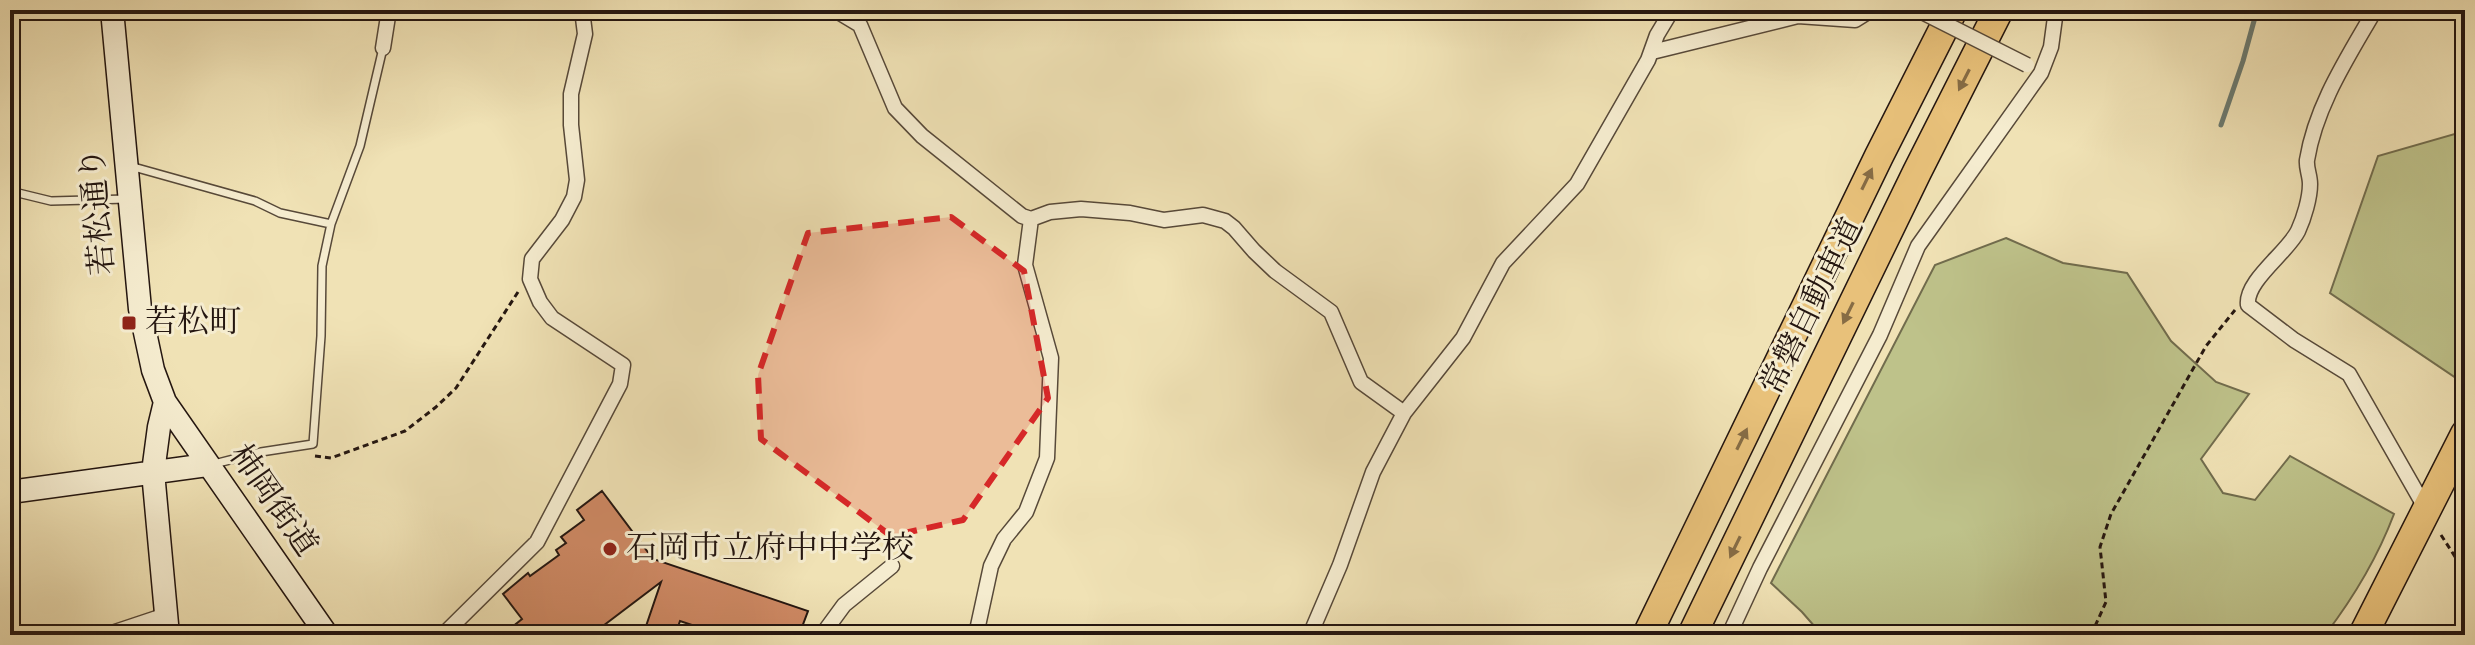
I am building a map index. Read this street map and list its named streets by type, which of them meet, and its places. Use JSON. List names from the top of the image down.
{
  "streets": {
    "highway": ["常磐自動車道"],
    "street": ["若松通り", "柿岡街道"]
  },
  "crossings": [
    ["若松通り", "柿岡街道"]
  ],
  "places": {
    "transit": ["若松町"],
    "other": ["石岡市立府中中学校"]
  }
}
